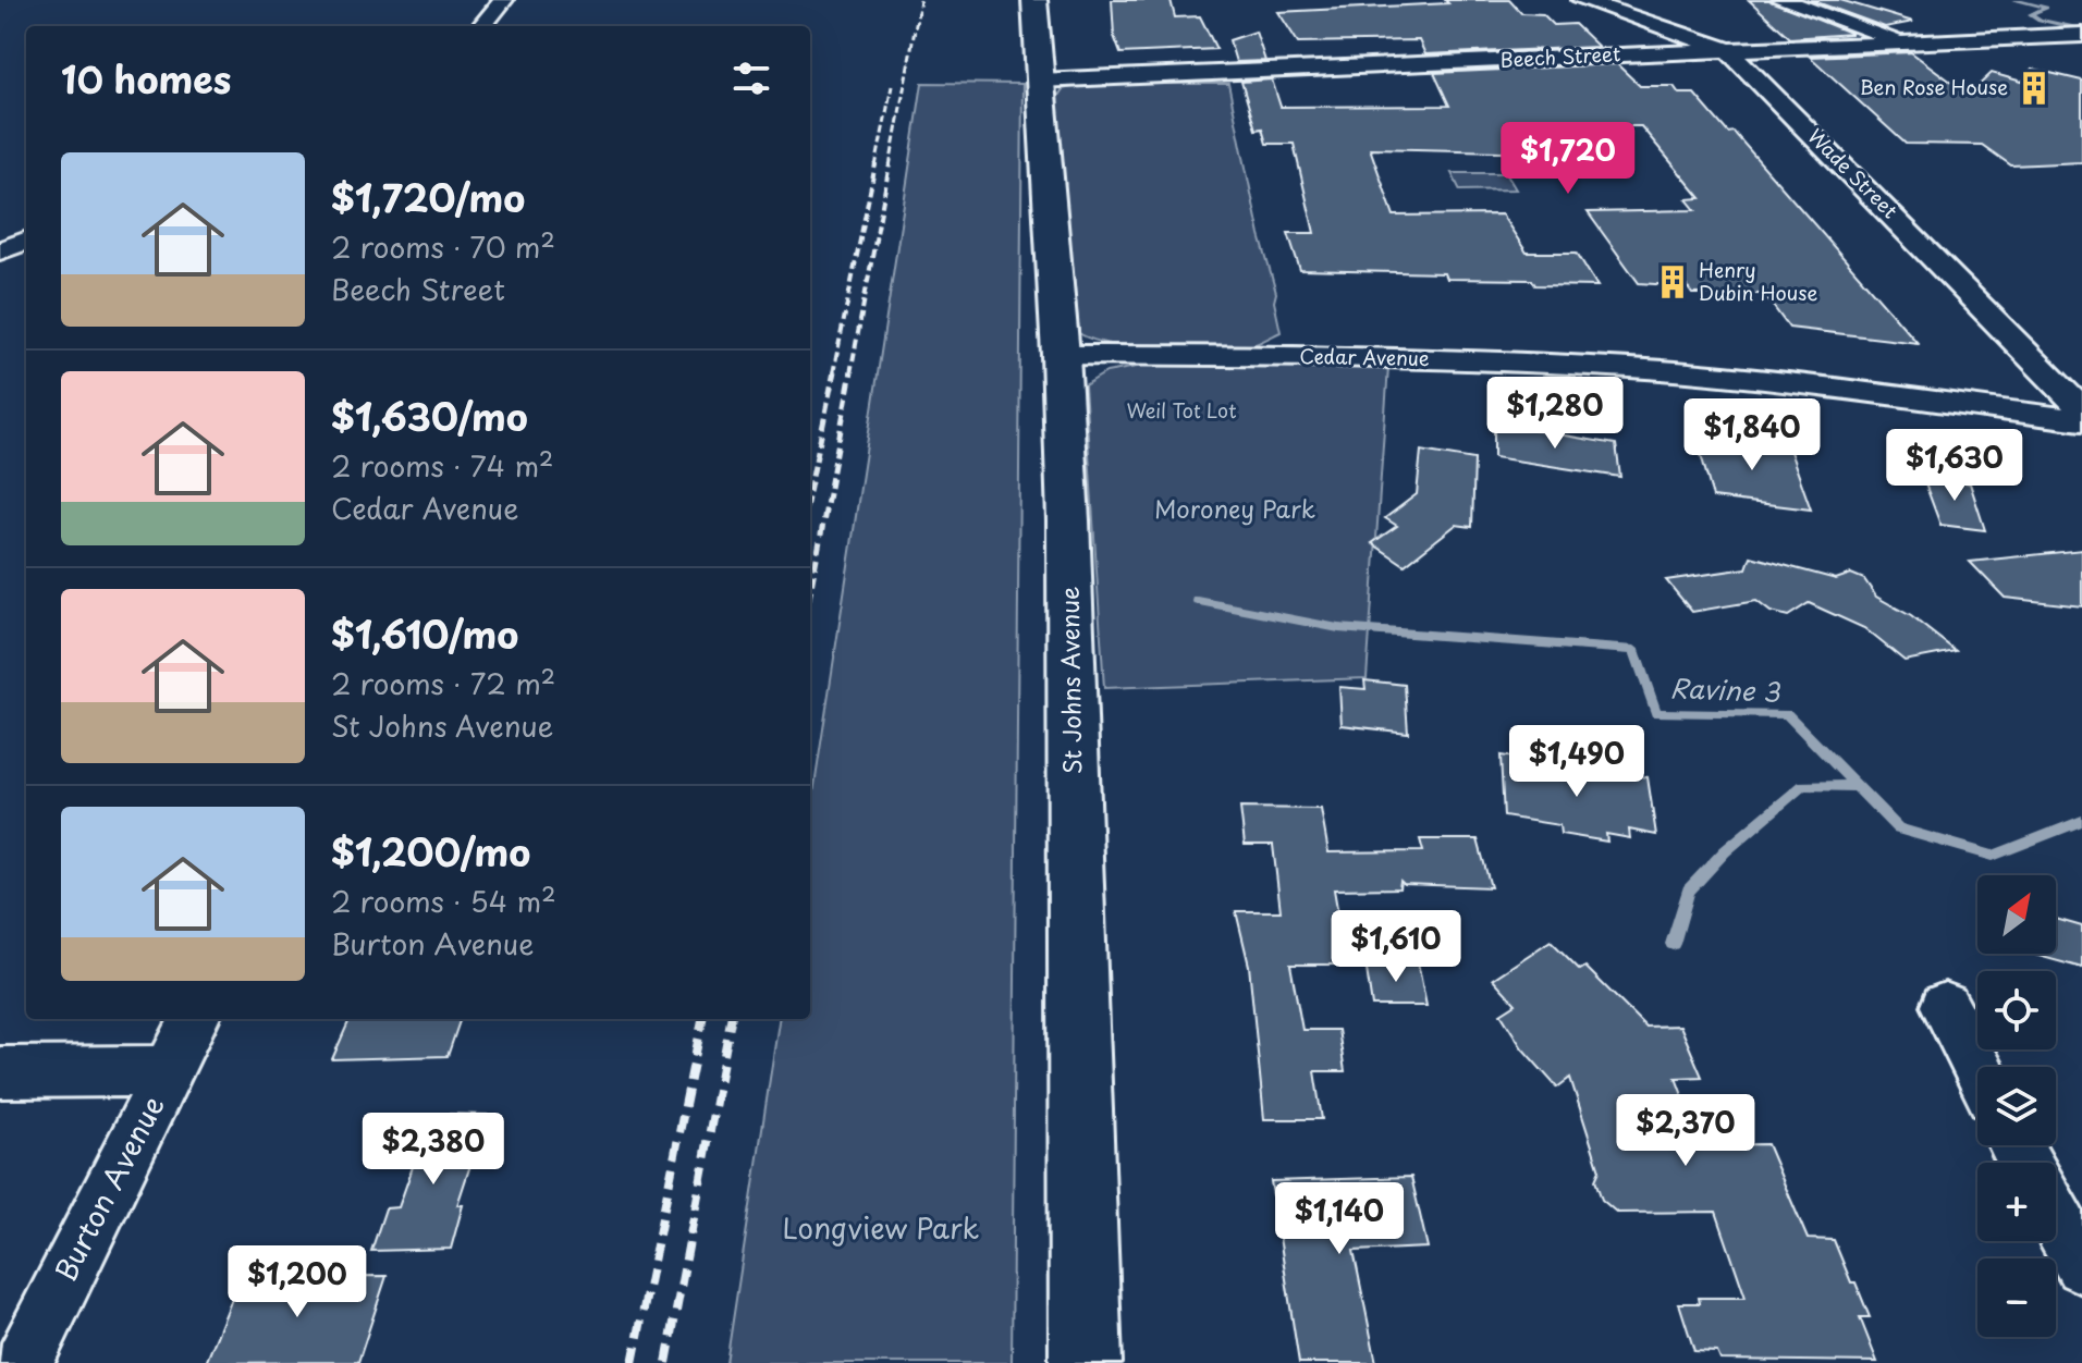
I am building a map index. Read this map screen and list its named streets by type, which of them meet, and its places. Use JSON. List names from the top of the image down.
{
  "streets": {
    "street": [
      "Beech Street",
      "Wade Street",
      "Cedar Avenue",
      "St Johns Avenue",
      "Burton Avenue"
    ]
  },
  "crossings": [
    ["Beech Street", "Wade Street"],
    ["Beech Street", "St Johns Avenue"],
    ["Cedar Avenue", "St Johns Avenue"]
  ],
  "water": ["Ravine 3"],
  "parks": ["Weil Tot Lot", "Moroney Park", "Longview Park"],
  "places": {
    "building": ["Ben Rose House", "Henry Dubin House"]
  },
  "north": "top right",
  "page": {
    "heading": "10 homes",
    "price": [
      "$1,720",
      "$1,280",
      "$1,840",
      "$1,630",
      "$1,490",
      "$1,610",
      "$2,370",
      "$2,380",
      "$1,140",
      "$1,200"
    ],
    "list": [
      {
        "name": "$1,720/mo",
        "note": "2 rooms · 70 m² · Beech Street"
      },
      {
        "name": "$1,630/mo",
        "note": "2 rooms · 74 m² · Cedar Avenue"
      },
      {
        "name": "$1,610/mo",
        "note": "2 rooms · 72 m² · St Johns Avenue"
      },
      {
        "name": "$1,200/mo",
        "note": "2 rooms · 54 m² · Burton Avenue"
      }
    ],
    "map_buttons": ["+", "−"]
  }
}
